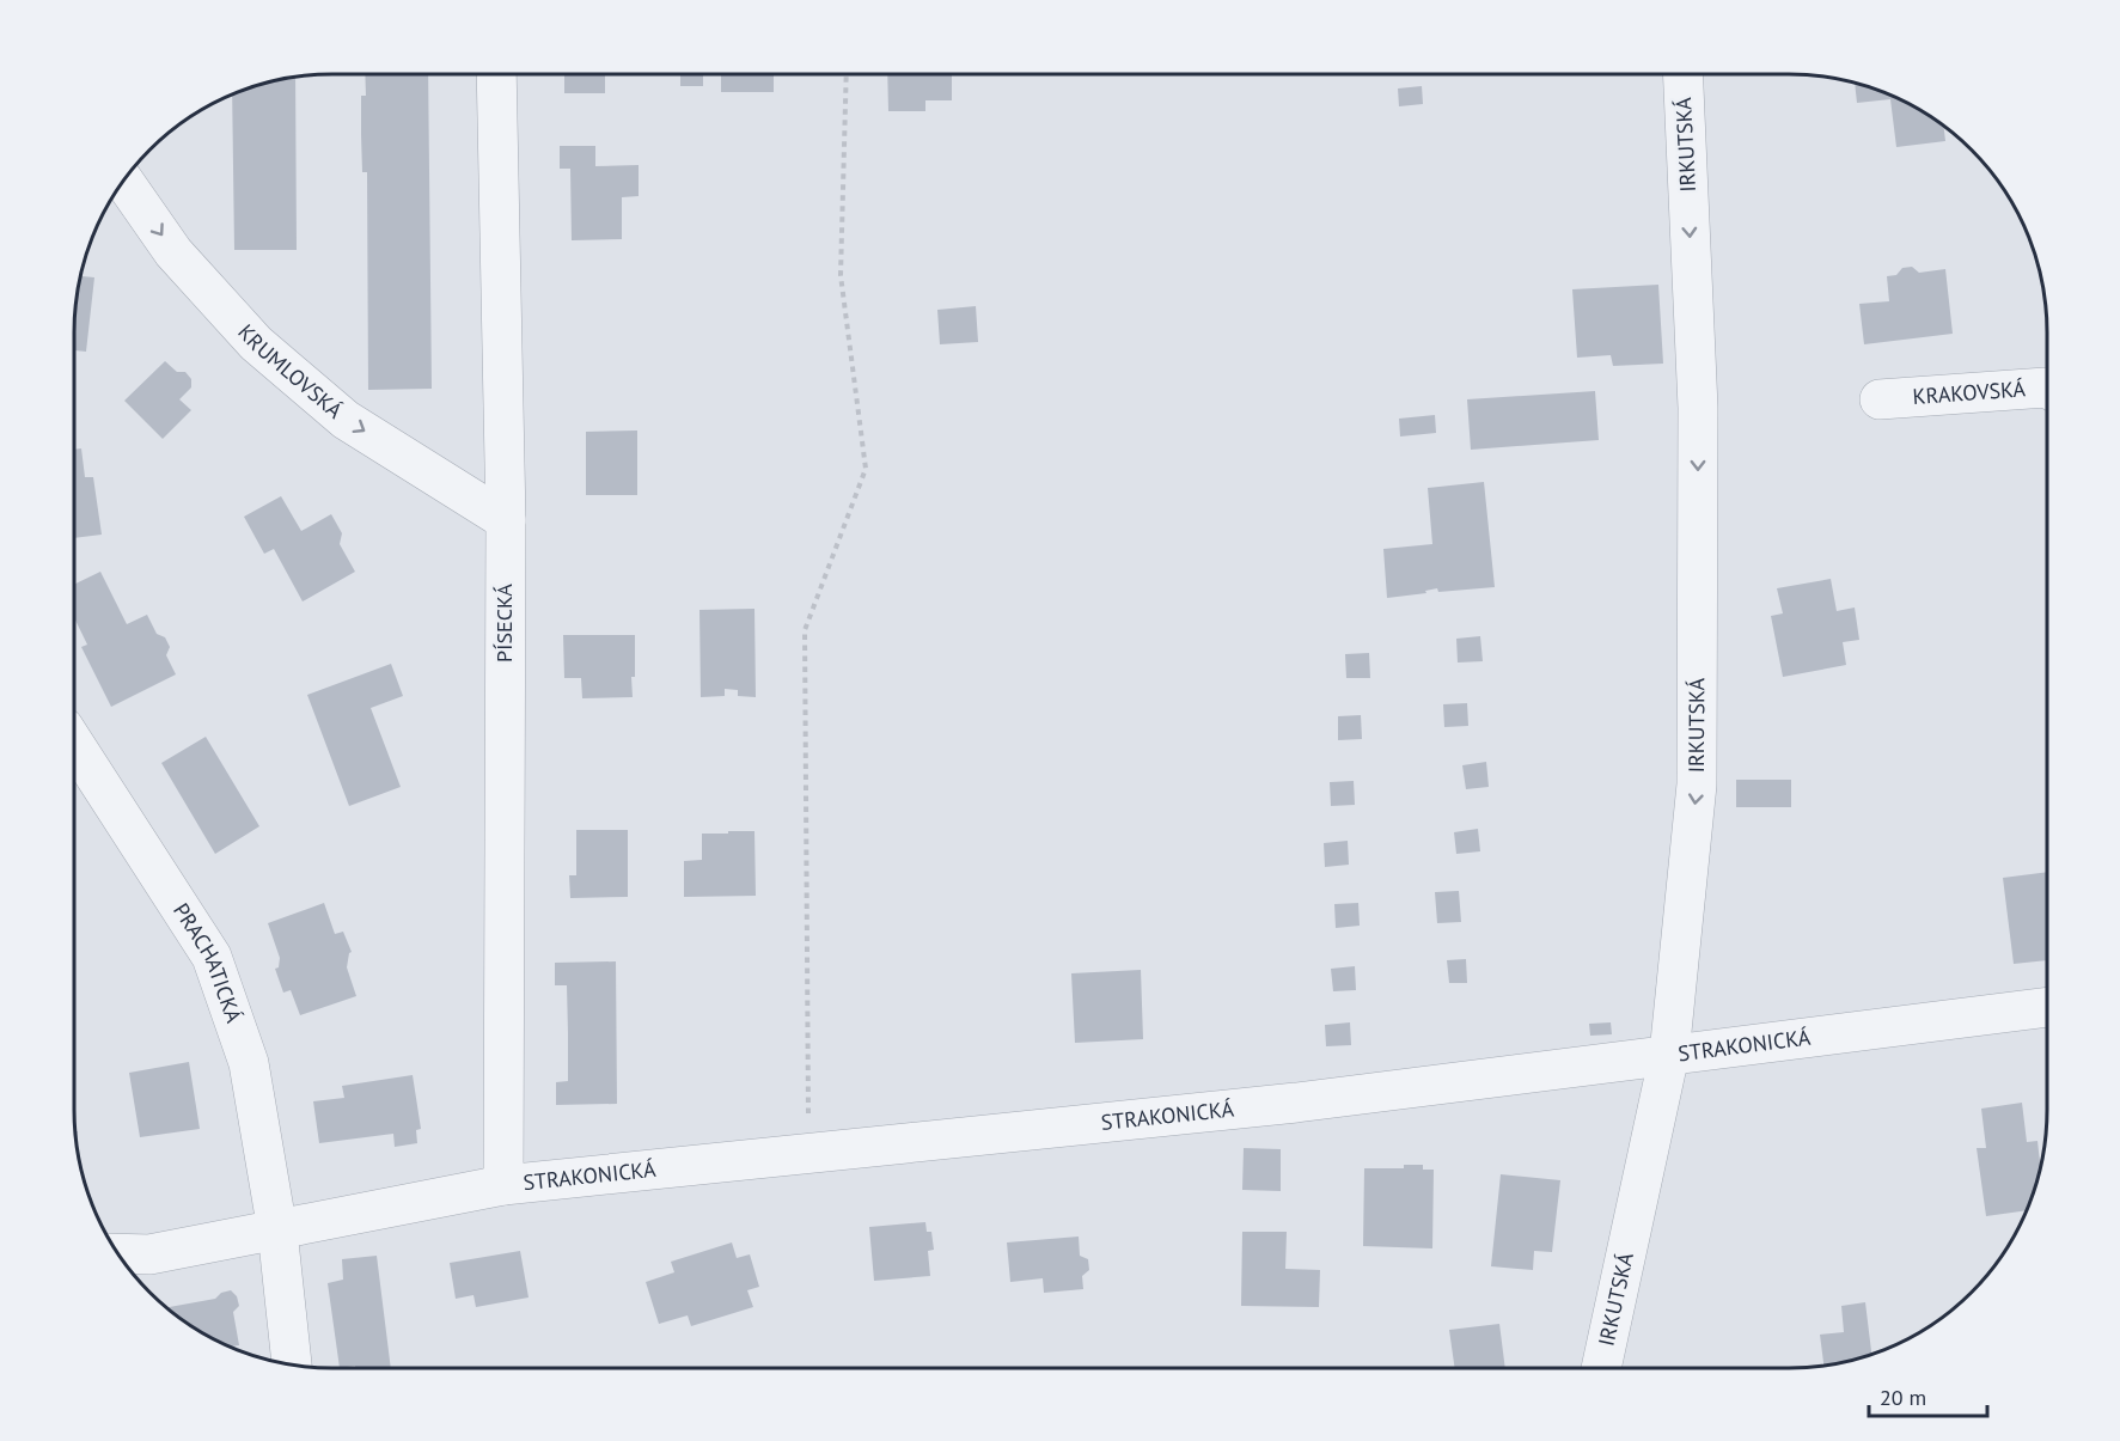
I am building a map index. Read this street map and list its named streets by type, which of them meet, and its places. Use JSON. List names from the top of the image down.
{
  "streets": {
    "street": [
      "IRKUTSKÁ",
      "KRUMLOVSKÁ",
      "KRAKOVSKÁ",
      "PÍSECKÁ",
      "PRACHATICKÁ",
      "STRAKONICKÁ"
    ]
  },
  "crossings": [
    ["IRKUTSKÁ", "STRAKONICKÁ"],
    ["KRUMLOVSKÁ", "PÍSECKÁ"],
    ["PÍSECKÁ", "STRAKONICKÁ"],
    ["PRACHATICKÁ", "STRAKONICKÁ"]
  ],
  "one_way": ["IRKUTSKÁ", "KRUMLOVSKÁ"],
  "scale_bar": "20 m"
}
